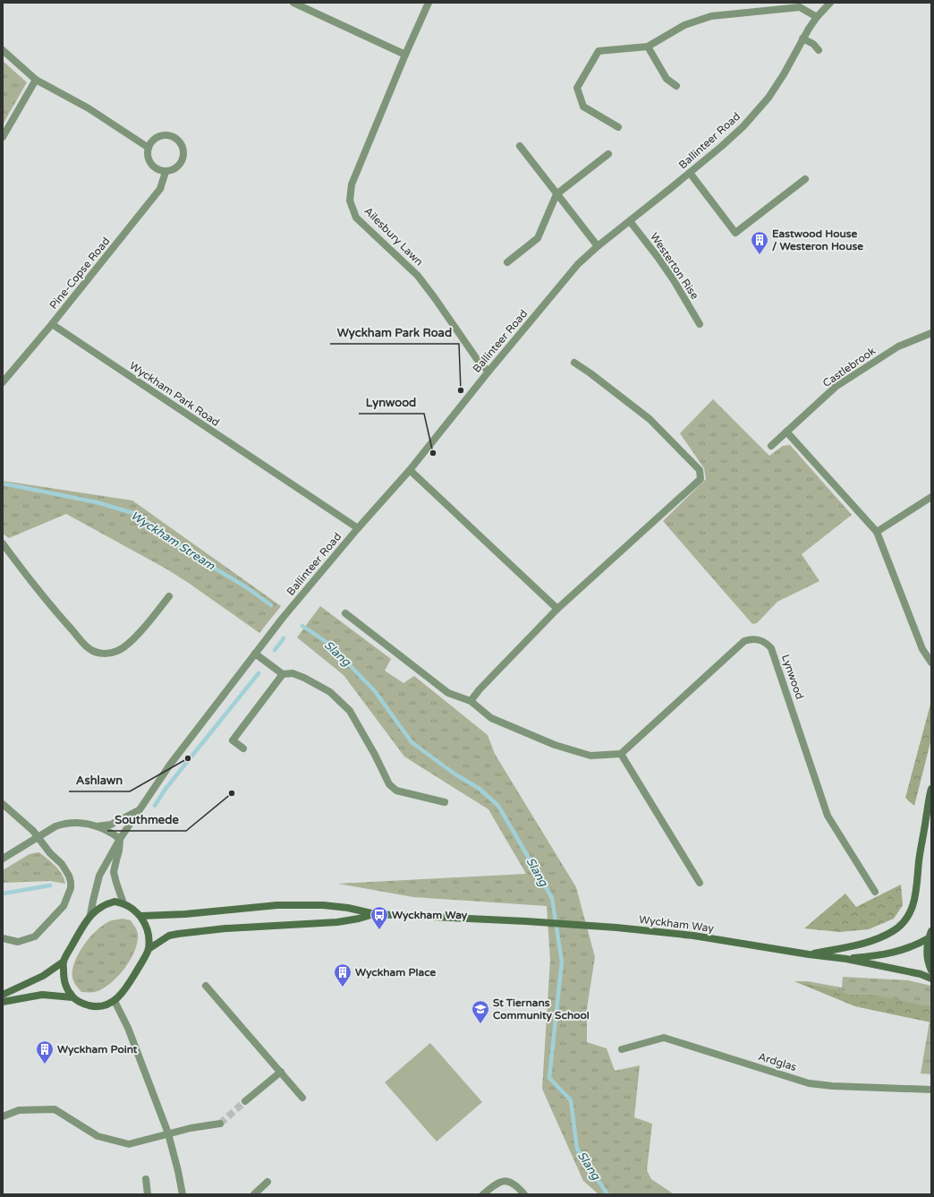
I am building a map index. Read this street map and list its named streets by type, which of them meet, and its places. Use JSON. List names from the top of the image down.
{
  "streets": {
    "main road": ["Wyckham Way"],
    "street": [
      "Ballinteer Road",
      "Ailesbury Lawn",
      "Westerton Rise",
      "Pine-Copse Road",
      "Castlebrook",
      "Wyckham Park Road",
      "Lynwood",
      "Ardglas"
    ]
  },
  "crossings": [
    ["Ballinteer Road", "Ailesbury Lawn"],
    ["Ballinteer Road", "Westerton Rise"],
    ["Ballinteer Road", "Wyckham Park Road"],
    ["Ballinteer Road", "Wyckham Way"],
    ["Pine-Copse Road", "Wyckham Park Road"]
  ],
  "water": ["Wyckham Stream", "Slang"],
  "places": {
    "building": ["Eastwood House / Westeron House", "Wyckham Place", "Wyckham Point"],
    "other": [
      "Wyckham Park Road",
      "Lynwood",
      "Ashlawn",
      "Southmede"
    ],
    "bus stop": ["Wyckham Way"],
    "school or university": ["St Tiernans Community School"]
  }
}
